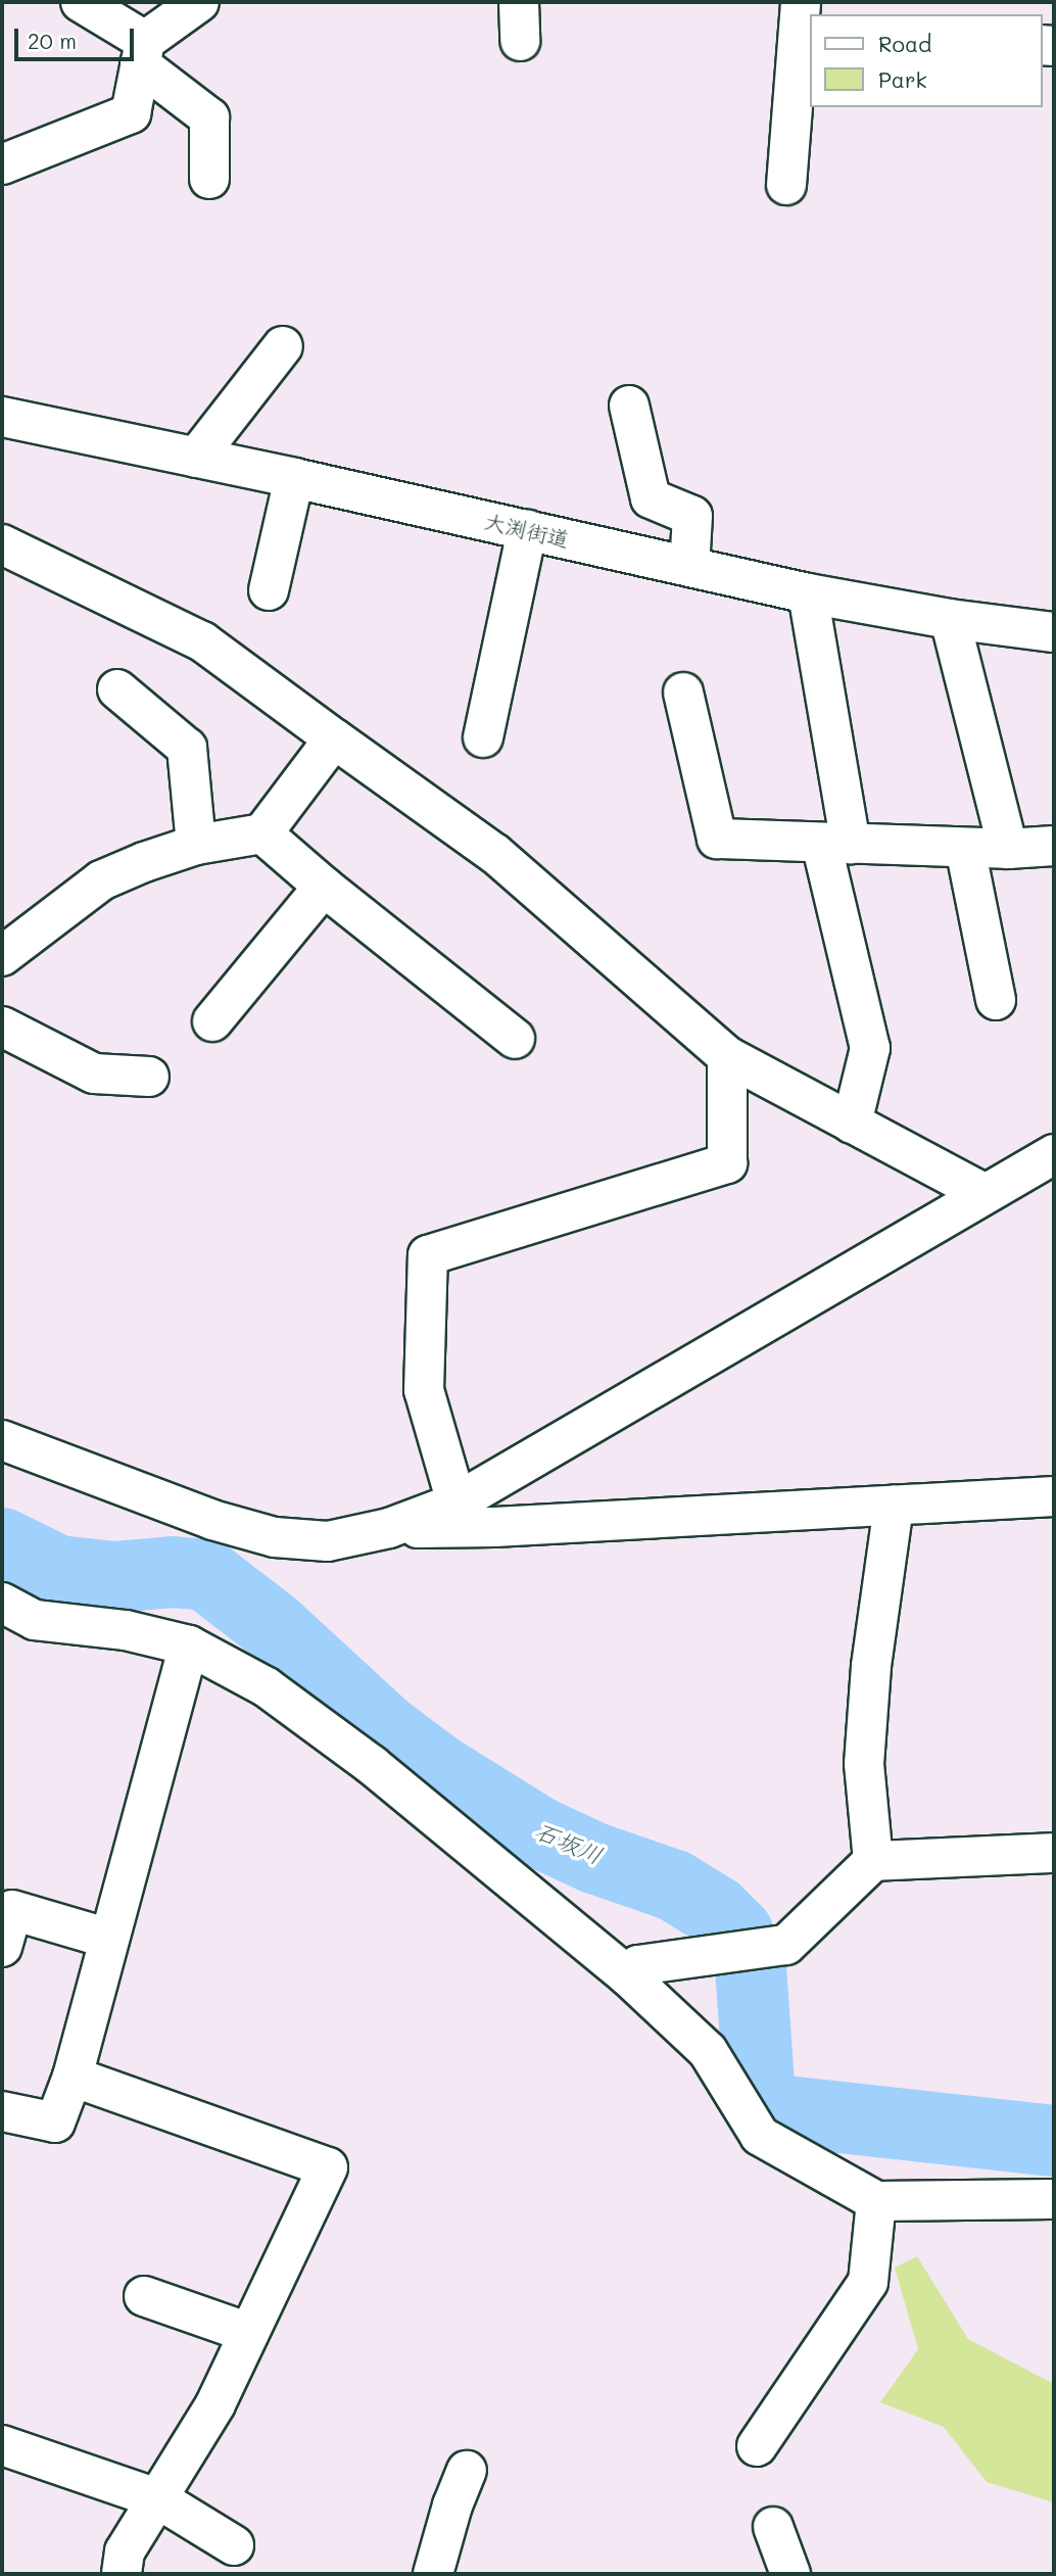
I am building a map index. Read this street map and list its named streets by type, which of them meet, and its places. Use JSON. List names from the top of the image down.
{
  "streets": {
    "street": ["大渕街道"]
  },
  "water": ["石坂川"],
  "legend": ["Road", "Park"],
  "scale_bar": "20 m"
}
